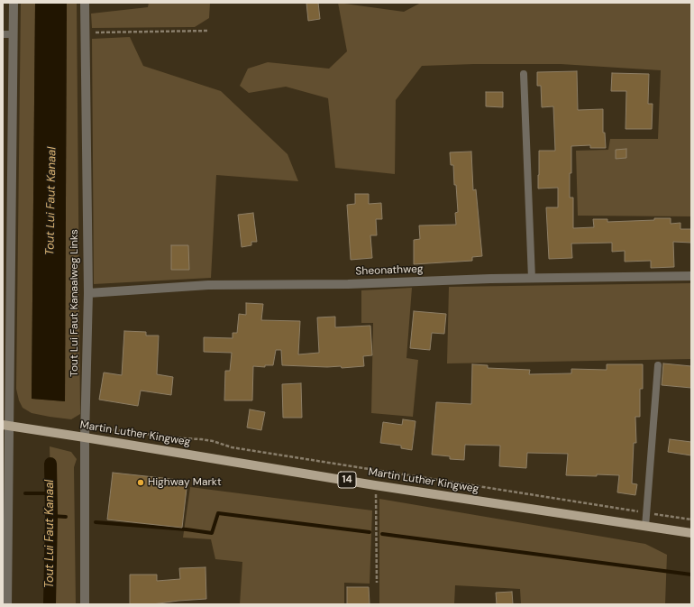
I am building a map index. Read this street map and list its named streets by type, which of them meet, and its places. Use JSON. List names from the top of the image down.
{
  "streets": {
    "main road": ["Martin Luther Kingweg", "14"],
    "street": ["Sheonathweg", "Tout Lui Faut Kanaalweg Links"]
  },
  "crossings": [
    ["Sheonathweg", "Tout Lui Faut Kanaalweg Links"],
    ["Tout Lui Faut Kanaalweg Links", "Martin Luther Kingweg"]
  ],
  "water": ["Tout Lui Faut Kanaal"],
  "places": ["Highway Markt"]
}
